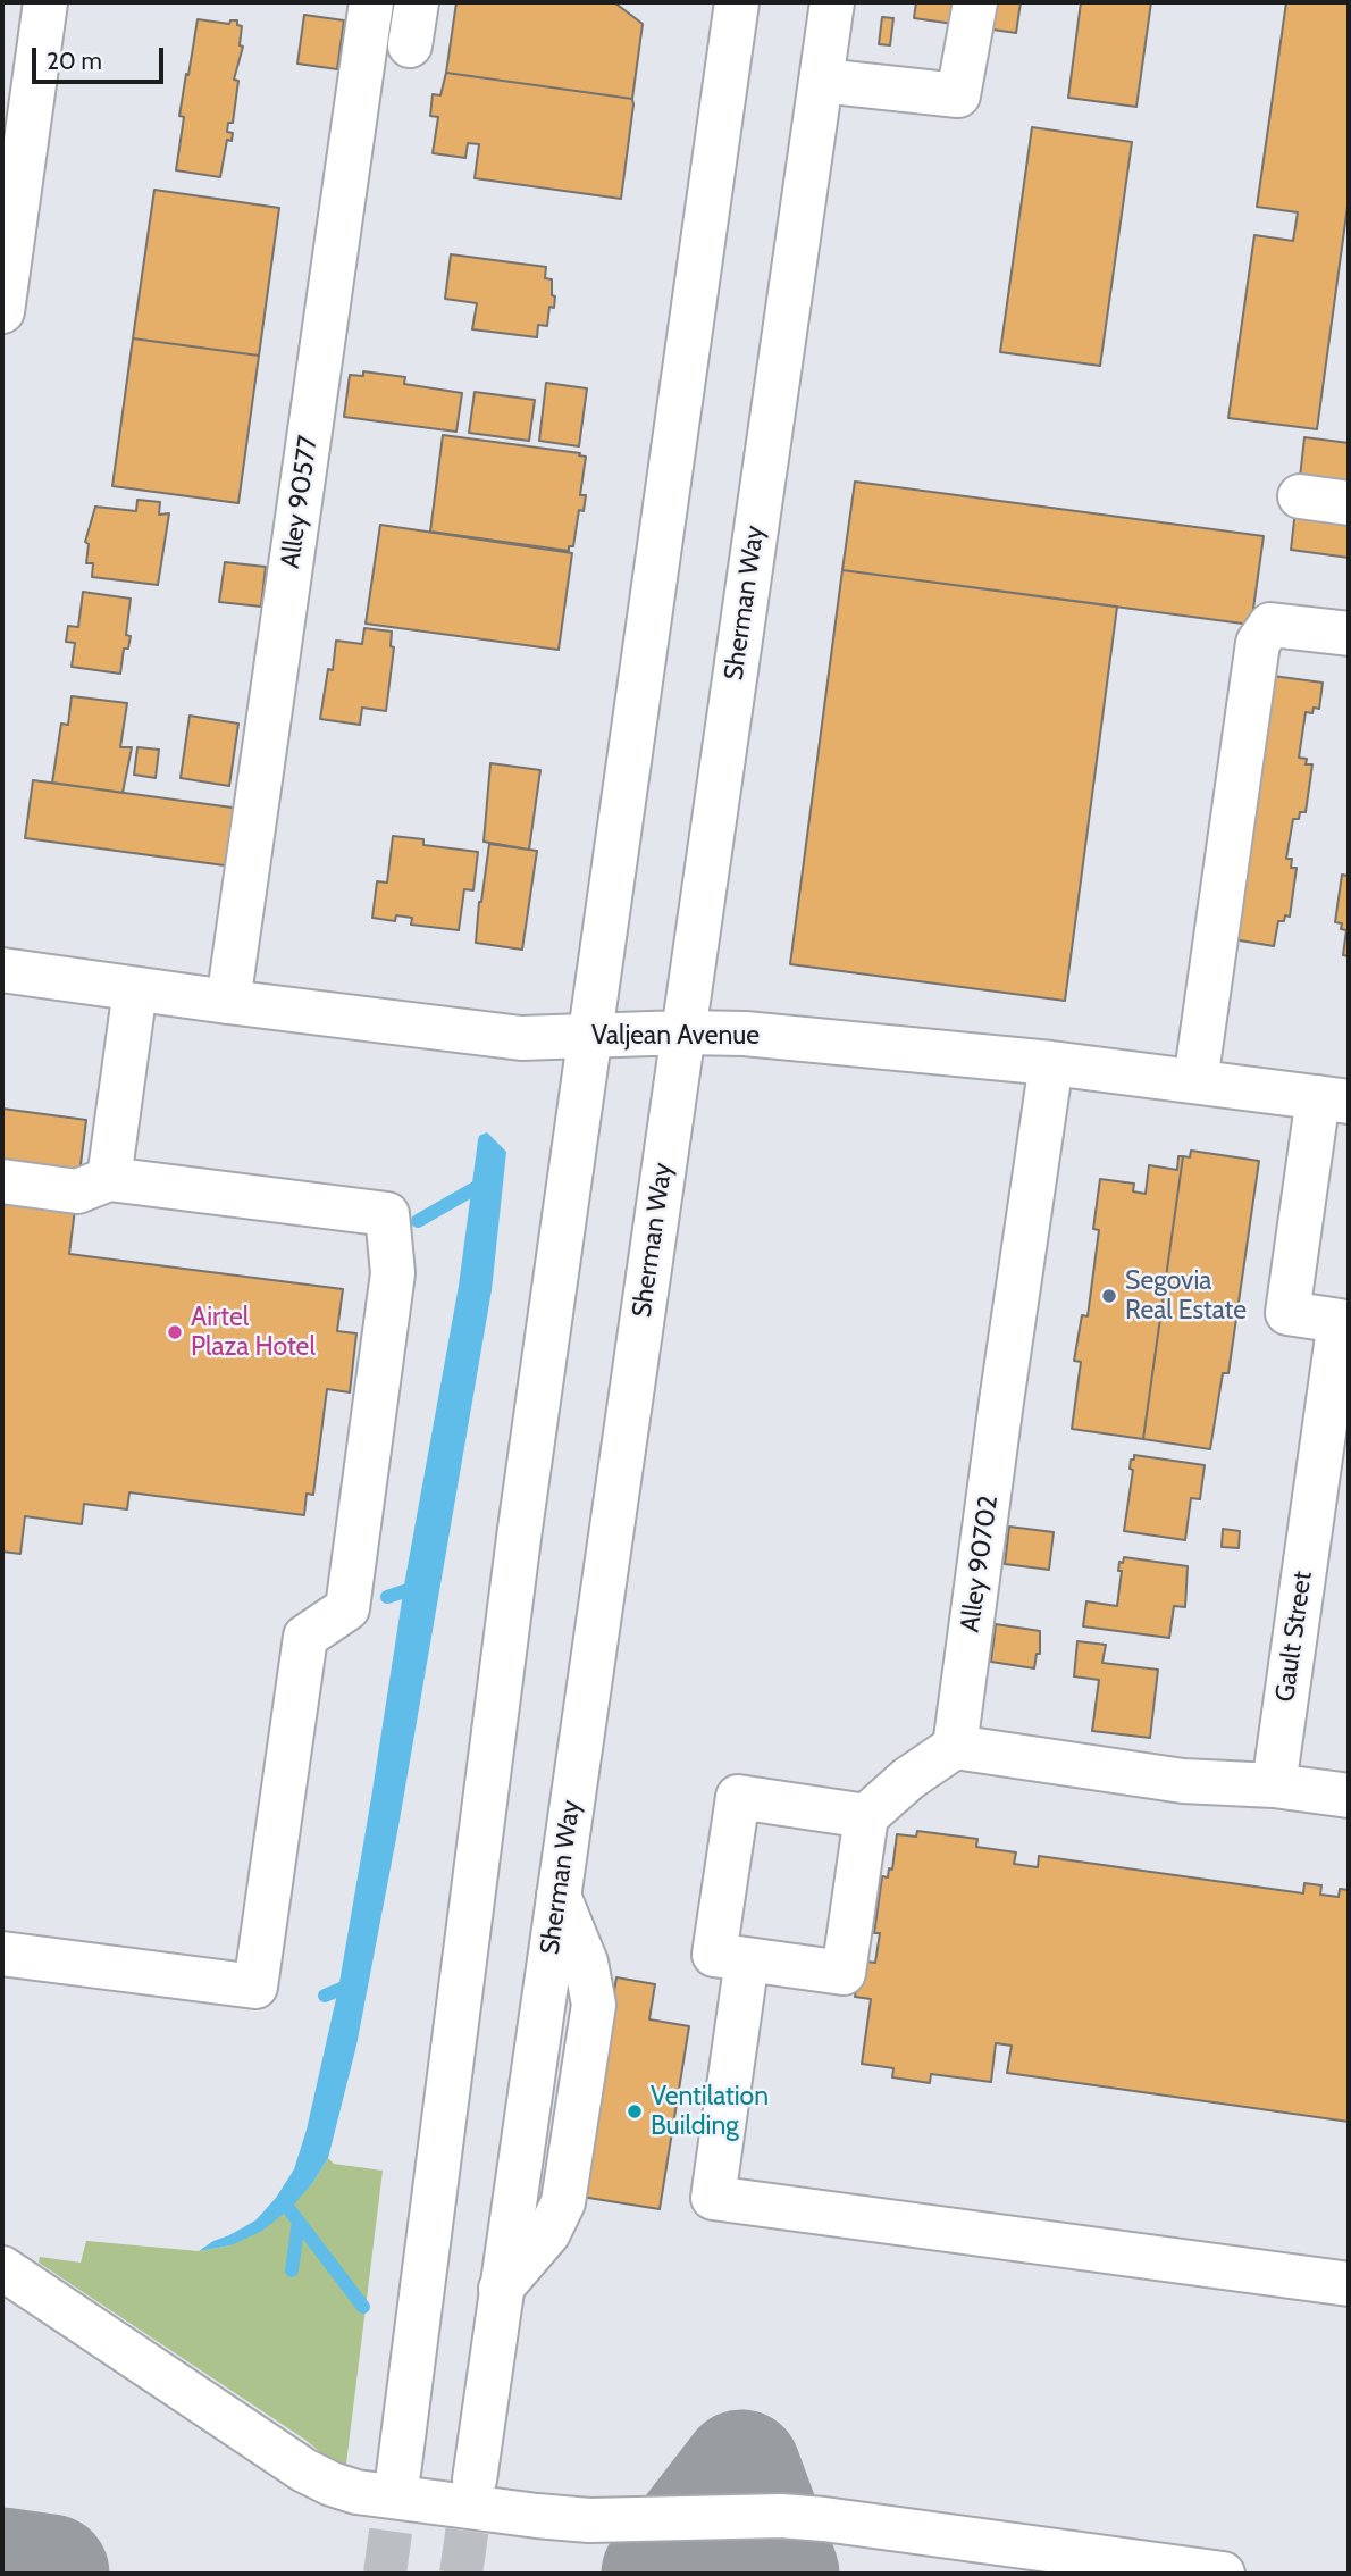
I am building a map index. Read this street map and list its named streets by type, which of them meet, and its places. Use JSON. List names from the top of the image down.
{
  "streets": {
    "main road": [
      "Alley 90577",
      "Sherman Way",
      "Valjean Avenue",
      "Alley 90702",
      "Gault Street"
    ]
  },
  "crossings": [
    ["Alley 90577", "Valjean Avenue"],
    ["Sherman Way", "Valjean Avenue"],
    ["Valjean Avenue", "Alley 90702"],
    ["Valjean Avenue", "Gault Street"]
  ],
  "places": ["Segovia Real Estate", "Airtel Plaza Hotel", "Ventilation Building"],
  "scale_bar": "20 m"
}
